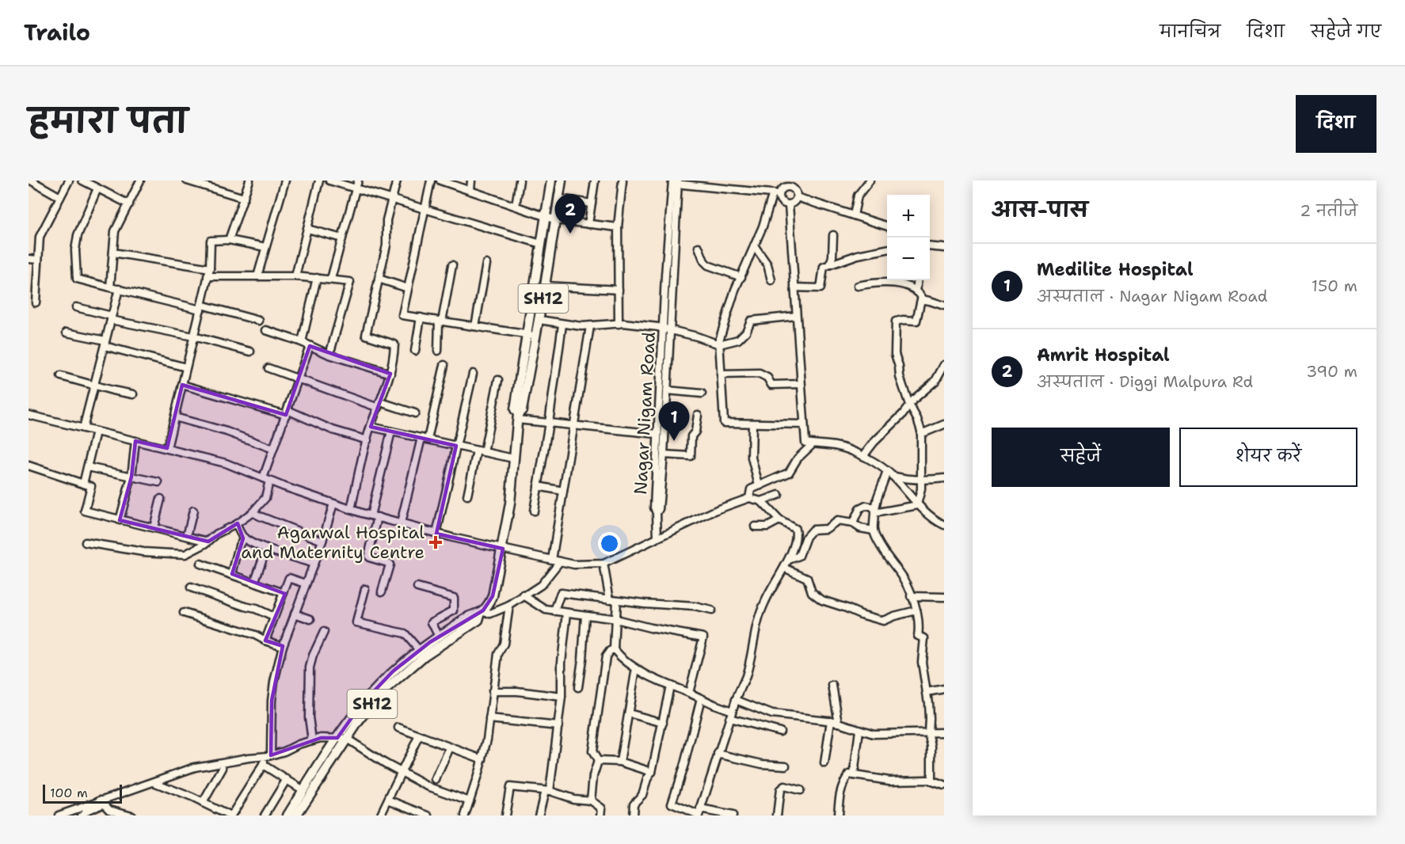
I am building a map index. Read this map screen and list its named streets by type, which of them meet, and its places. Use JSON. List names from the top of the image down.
{
  "streets": {
    "main road": ["SH12"],
    "street": ["Nagar Nigam Road"]
  },
  "places": {
    "health": ["Agarwal Hospital and Maternity Centre"]
  },
  "scale_bar": "100 m",
  "page": {
    "header": "Trailo",
    "nav": ["मानचित्र", "दिशा", "सहेजे गए"],
    "title": "हमारा पता",
    "buttons": [
      "दिशा",
      ["सहेजें", "शेयर करें"]
    ],
    "heading": ["आस-पास", "2 नतीजे"],
    "pins": ["2", "1"],
    "map_buttons": ["+", "−"],
    "list": [
      {
        "mark": "1",
        "name": "Medilite Hospital",
        "note": "अस्पताल · Nagar Nigam Road",
        "value": "150 m"
      },
      {
        "mark": "2",
        "name": "Amrit Hospital",
        "note": "अस्पताल · Diggi Malpura Rd",
        "value": "390 m"
      }
    ],
    "scale": "100 m"
  }
}
